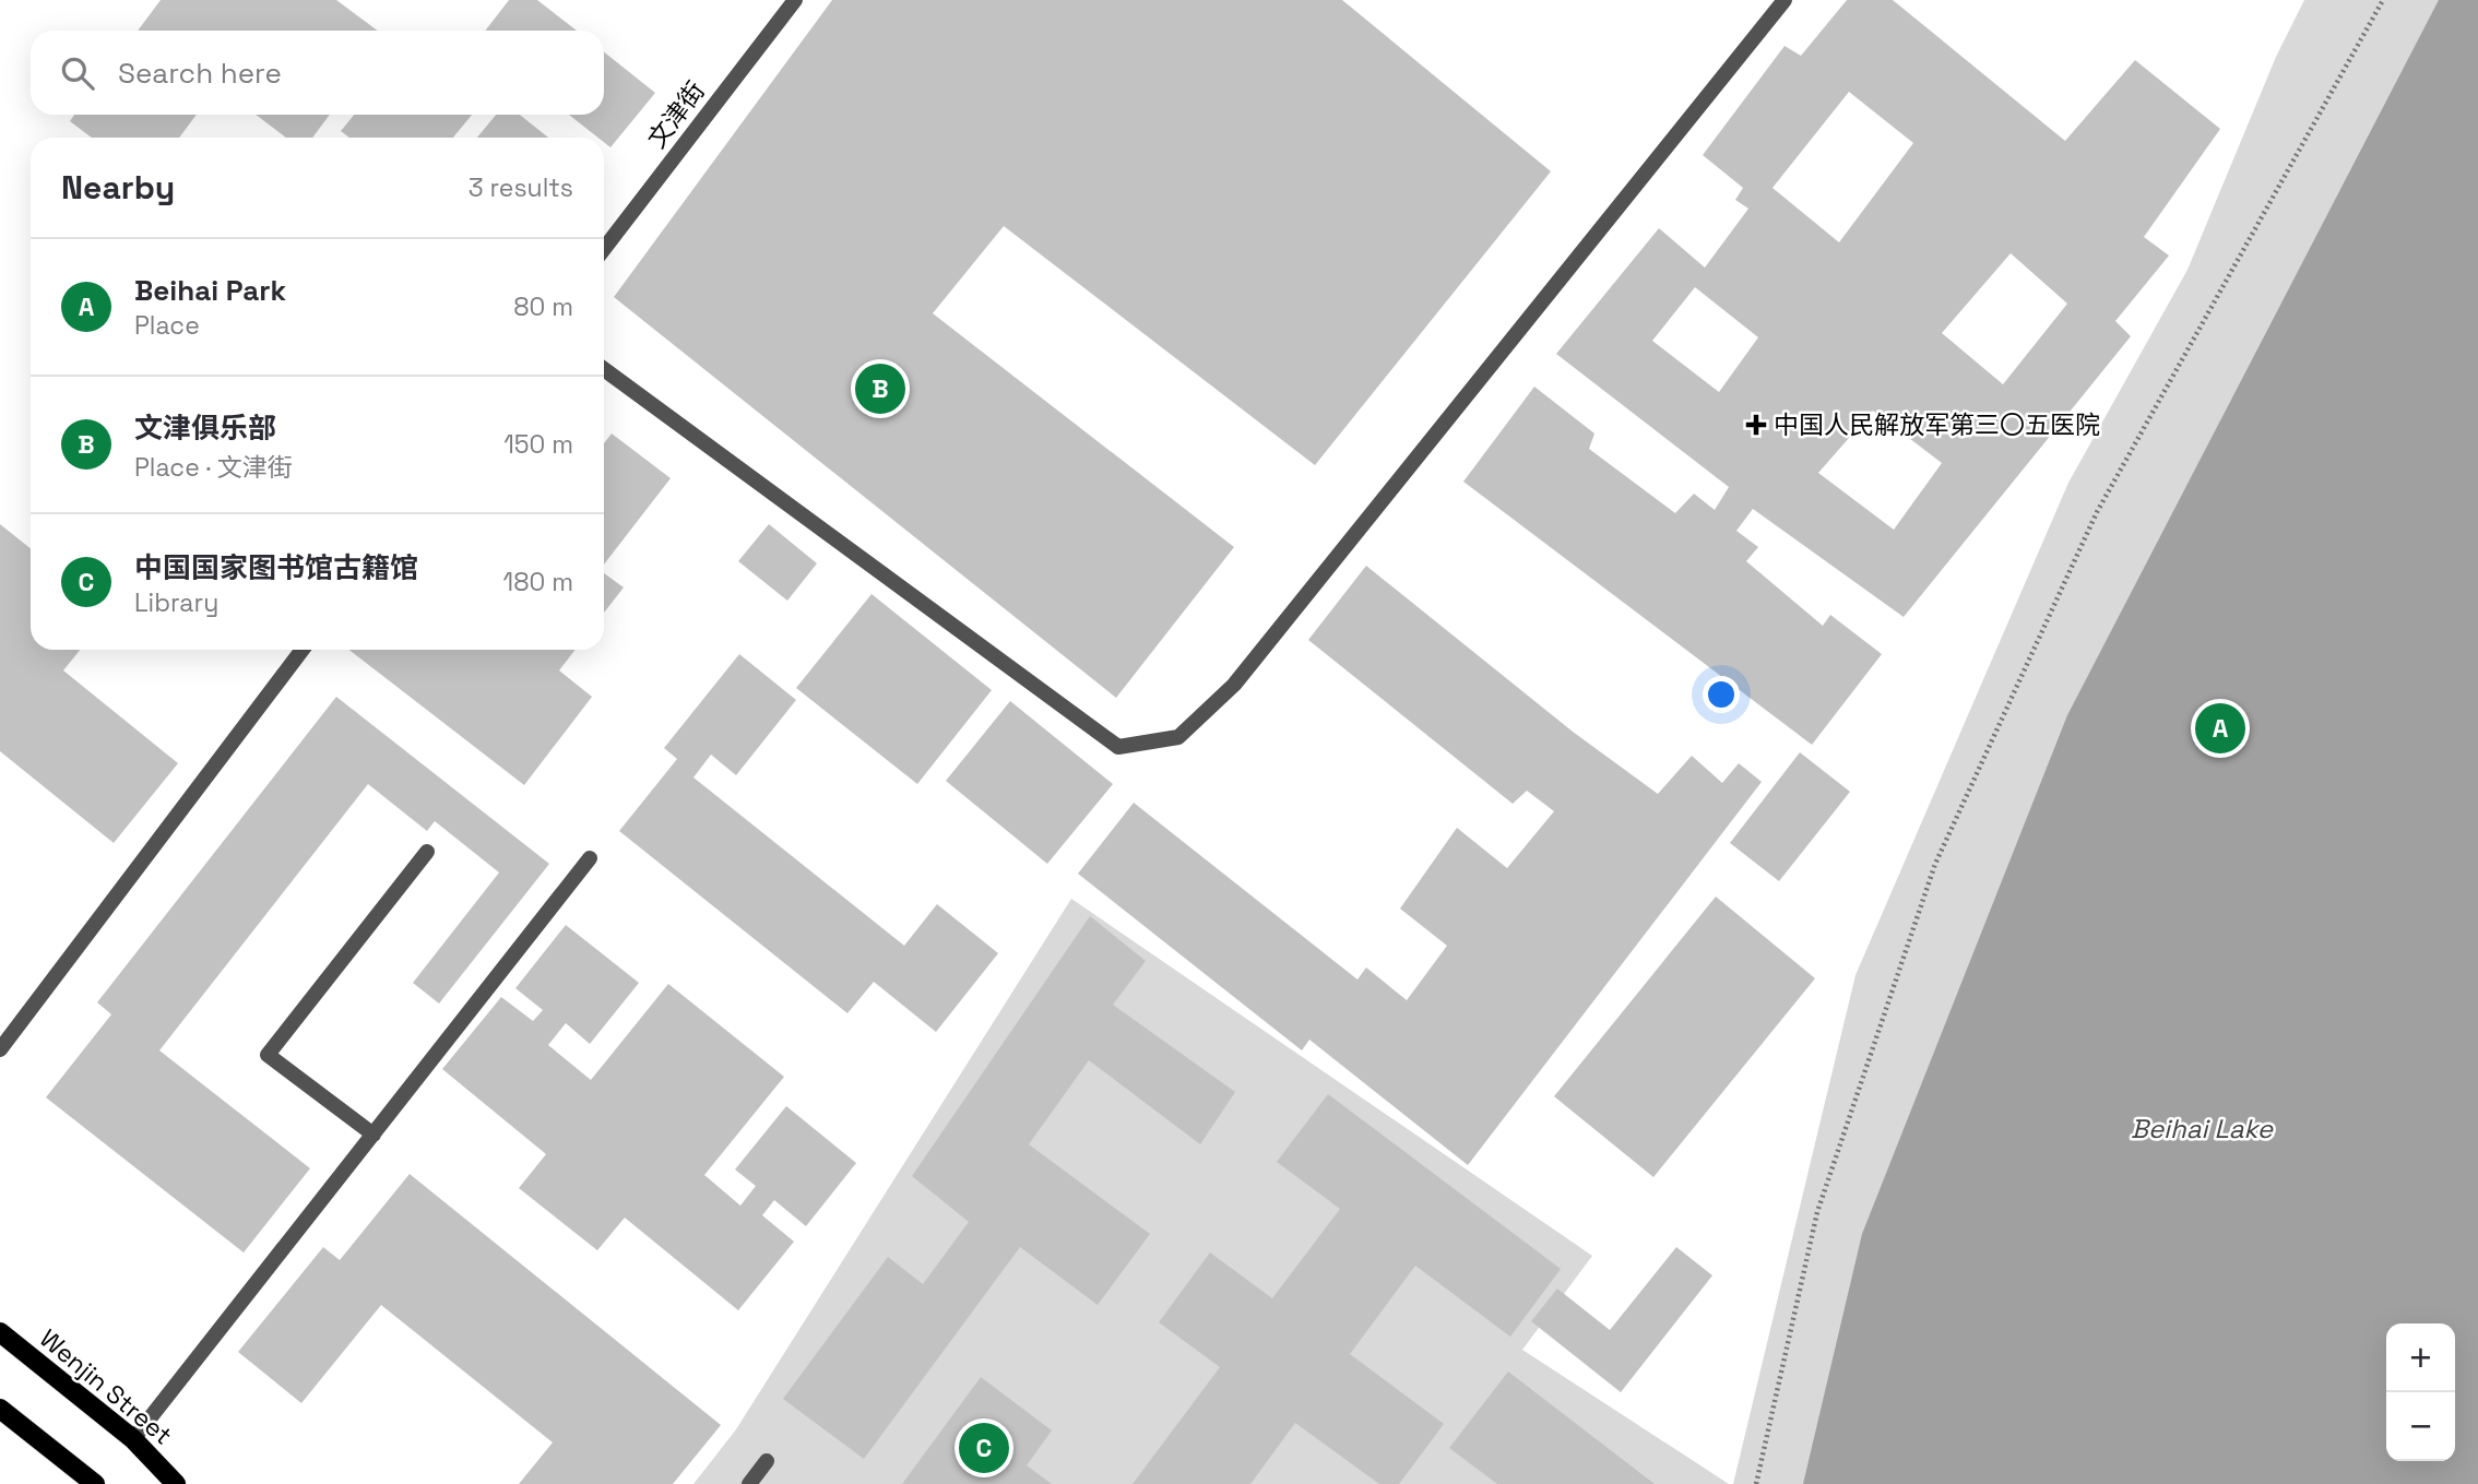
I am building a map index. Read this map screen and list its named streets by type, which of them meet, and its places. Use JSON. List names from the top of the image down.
{
  "streets": {
    "main road": ["Wenjin Street"],
    "street": ["文津街"]
  },
  "water": ["Beihai Lake"],
  "places": {
    "health": ["中国人民解放军第三〇五医院"]
  },
  "page": {
    "search": "Search here",
    "heading": ["Nearby", "3 results"],
    "list": [
      {
        "mark": "A",
        "name": "Beihai Park",
        "note": "Place",
        "value": "80 m"
      },
      {
        "mark": "B",
        "name": "文津俱乐部",
        "note": "Place · 文津街",
        "value": "150 m"
      },
      {
        "mark": "C",
        "name": "中国国家图书馆古籍馆",
        "note": "Library",
        "value": "180 m"
      }
    ],
    "pins": ["B", "A", "C"],
    "map_buttons": ["+", "−"]
  }
}
